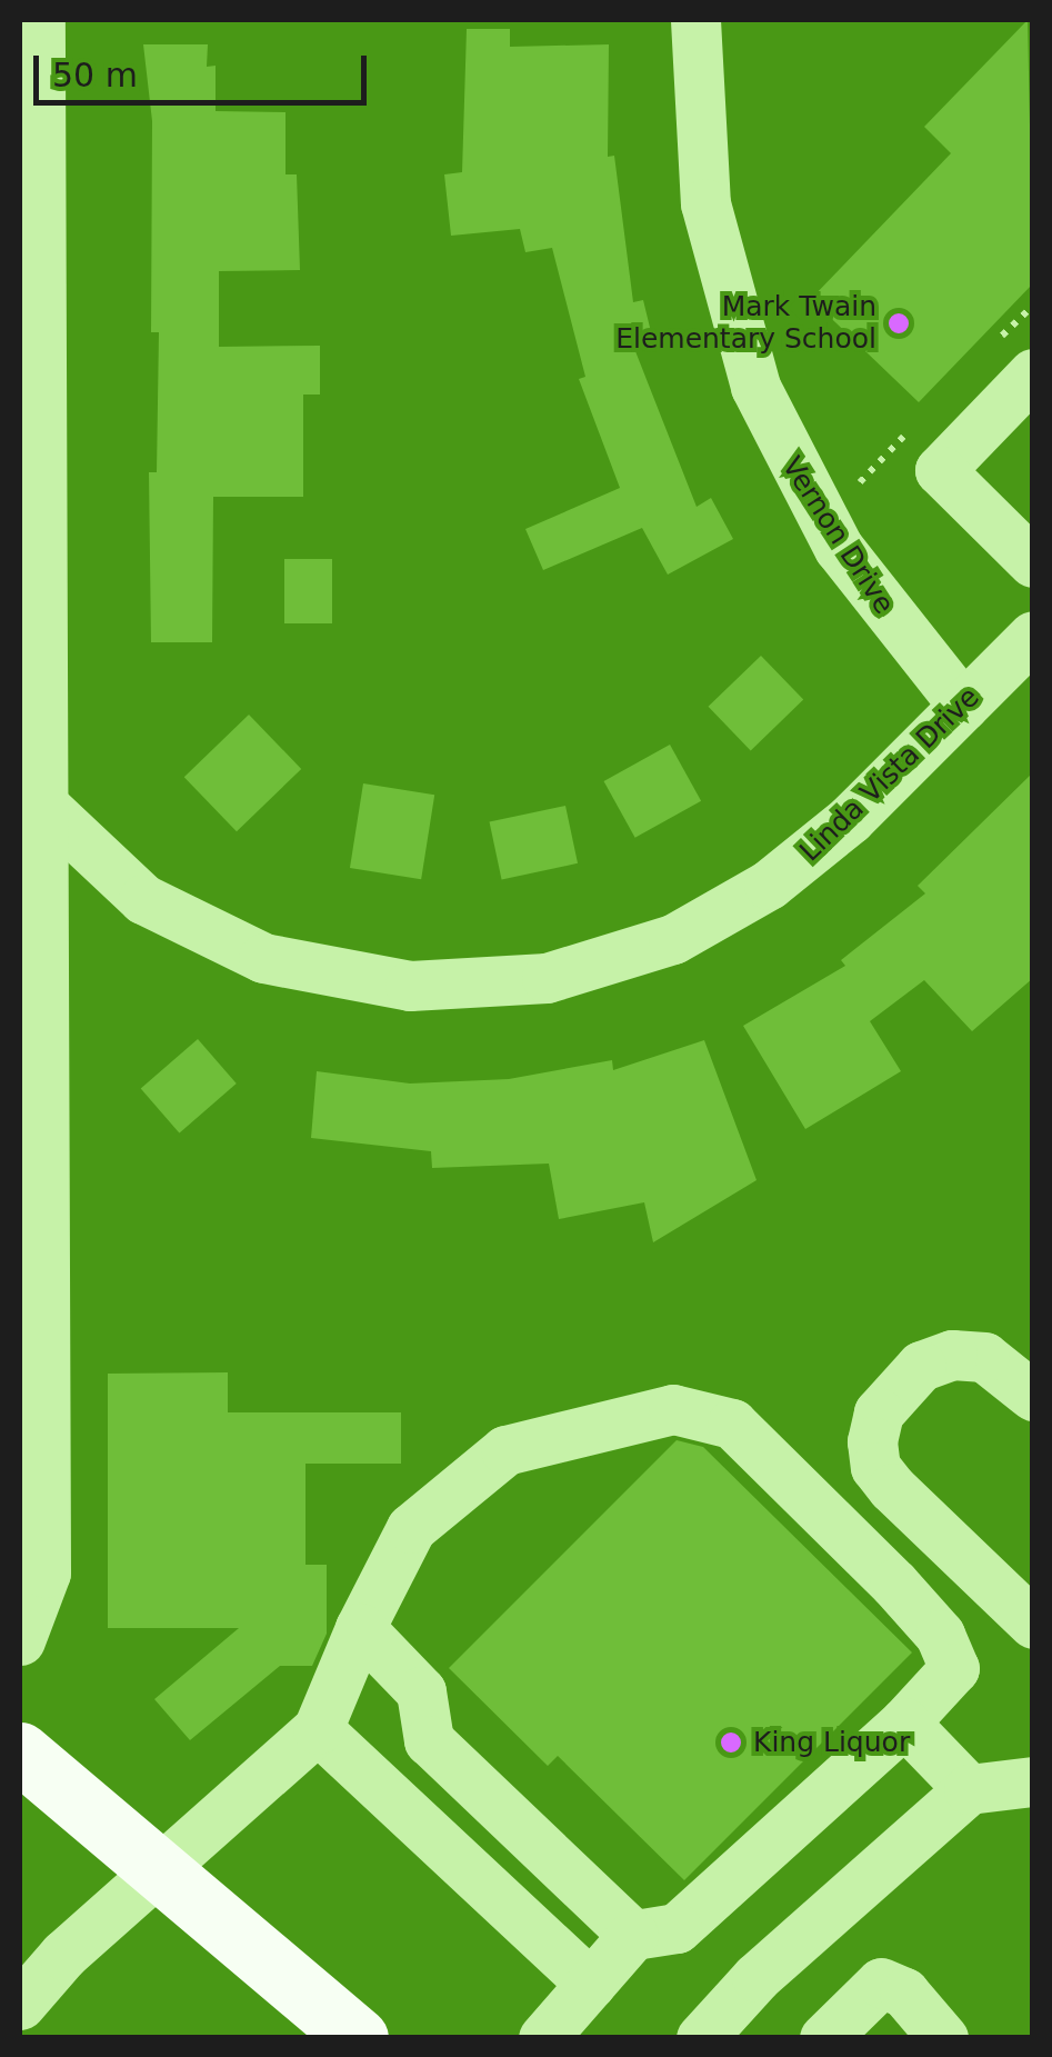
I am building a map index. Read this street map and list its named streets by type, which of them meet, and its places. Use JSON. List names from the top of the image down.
{
  "streets": {
    "street": ["Vernon Drive", "Linda Vista Drive"]
  },
  "crossings": [
    ["Vernon Drive", "Linda Vista Drive"]
  ],
  "places": ["Mark Twain Elementary School", "King Liquor"],
  "scale_bar": "50 m"
}
